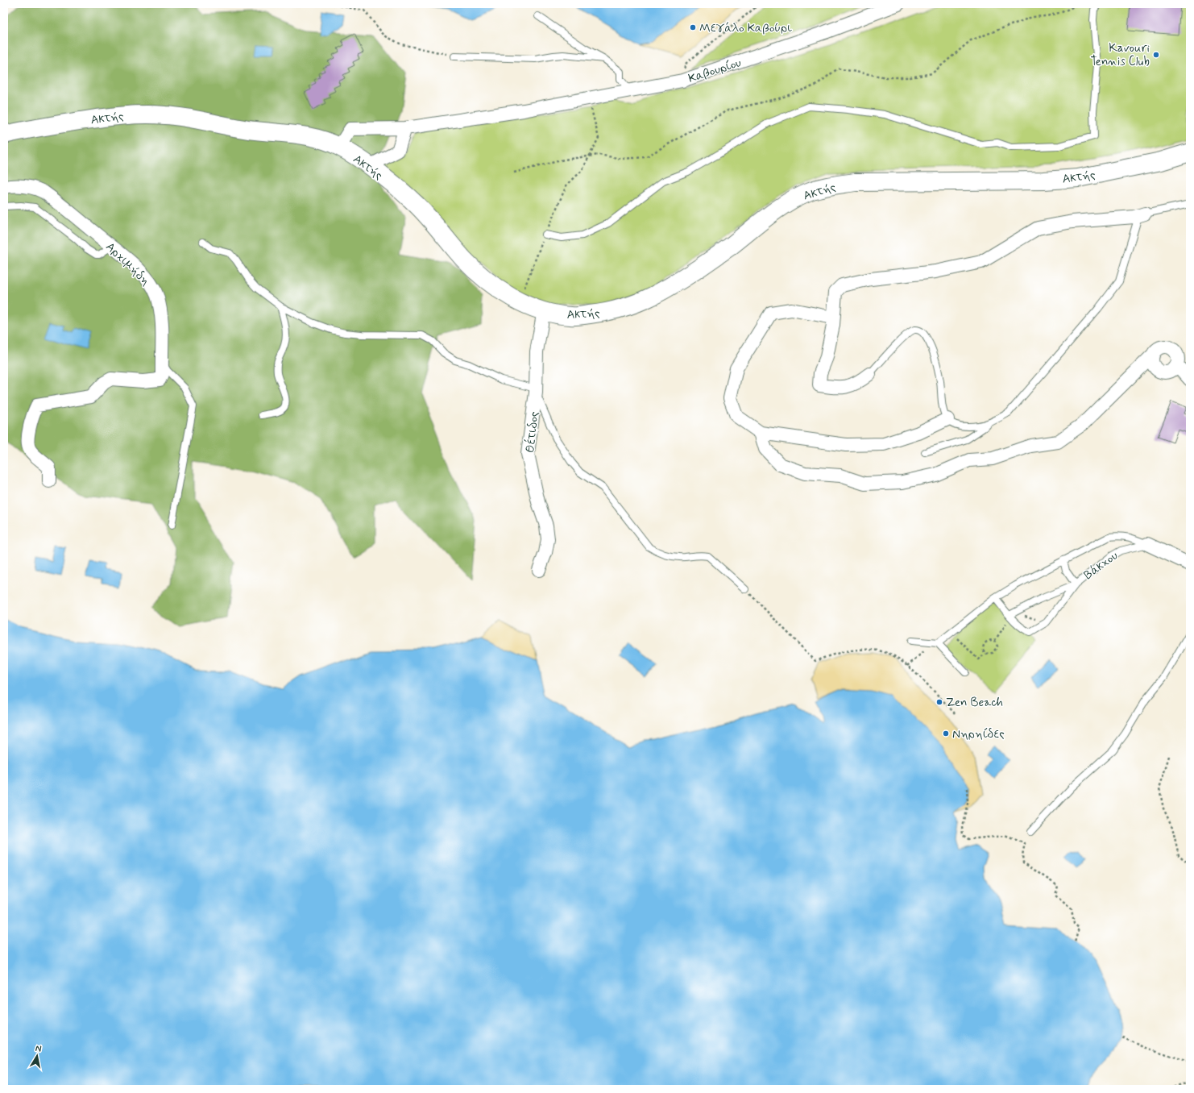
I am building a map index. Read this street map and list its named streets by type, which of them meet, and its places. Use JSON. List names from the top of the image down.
{
  "streets": {
    "street": [
      "Καβουρίου",
      "Ακτής",
      "Αρχιμήδη",
      "Θέτιδος"
    ],
    "lane": ["Βάκχου"]
  },
  "crossings": [
    ["Καβουρίου", "Ακτής"],
    ["Ακτής", "Θέτιδος"]
  ],
  "places": [
    "Μεγάλο Καβούρι",
    "Kavouri Tennis Club",
    "Zen Beach",
    "Νηρηίδες"
  ],
  "north": "top"
}
